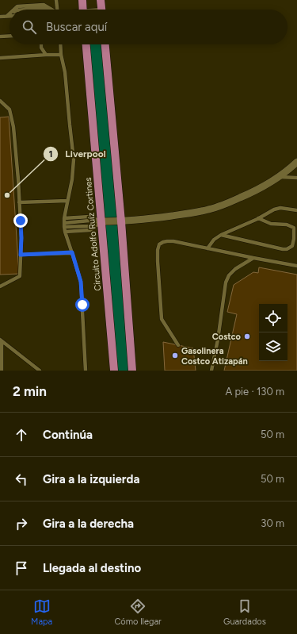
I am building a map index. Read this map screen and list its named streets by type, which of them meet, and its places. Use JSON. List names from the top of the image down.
{
  "streets": {
    "main road": ["Circuito Adolfo Ruíz Cortines"]
  },
  "places": ["Liverpool", "Costco", "Gasolinera Costco Atizapán"],
  "page": {
    "search": "Buscar aquí",
    "heading": ["2 min", "A pie · 130 m"],
    "list": [
      ["Continúa", "50 m"],
      ["Gira a la izquierda", "50 m"],
      ["Gira a la derecha", "30 m"],
      "Llegada al destino"
    ],
    "nav": ["Mapa", "Cómo llegar", "Guardados"]
  }
}
